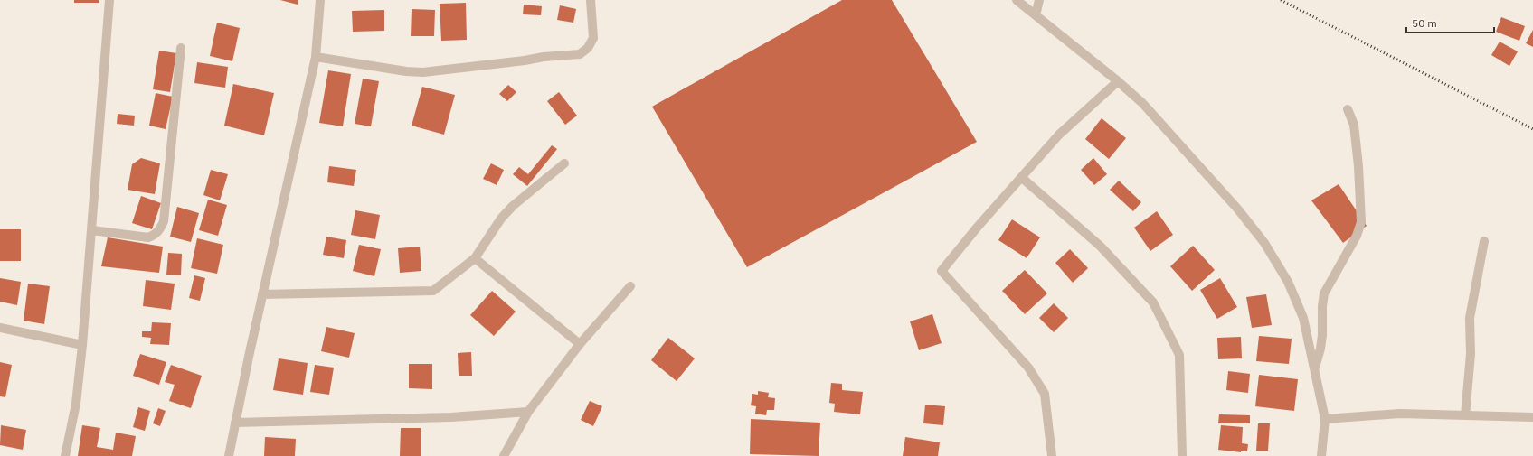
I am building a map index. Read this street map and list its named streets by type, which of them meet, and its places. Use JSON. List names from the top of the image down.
{
  "scale_bar": "50 m"
}
